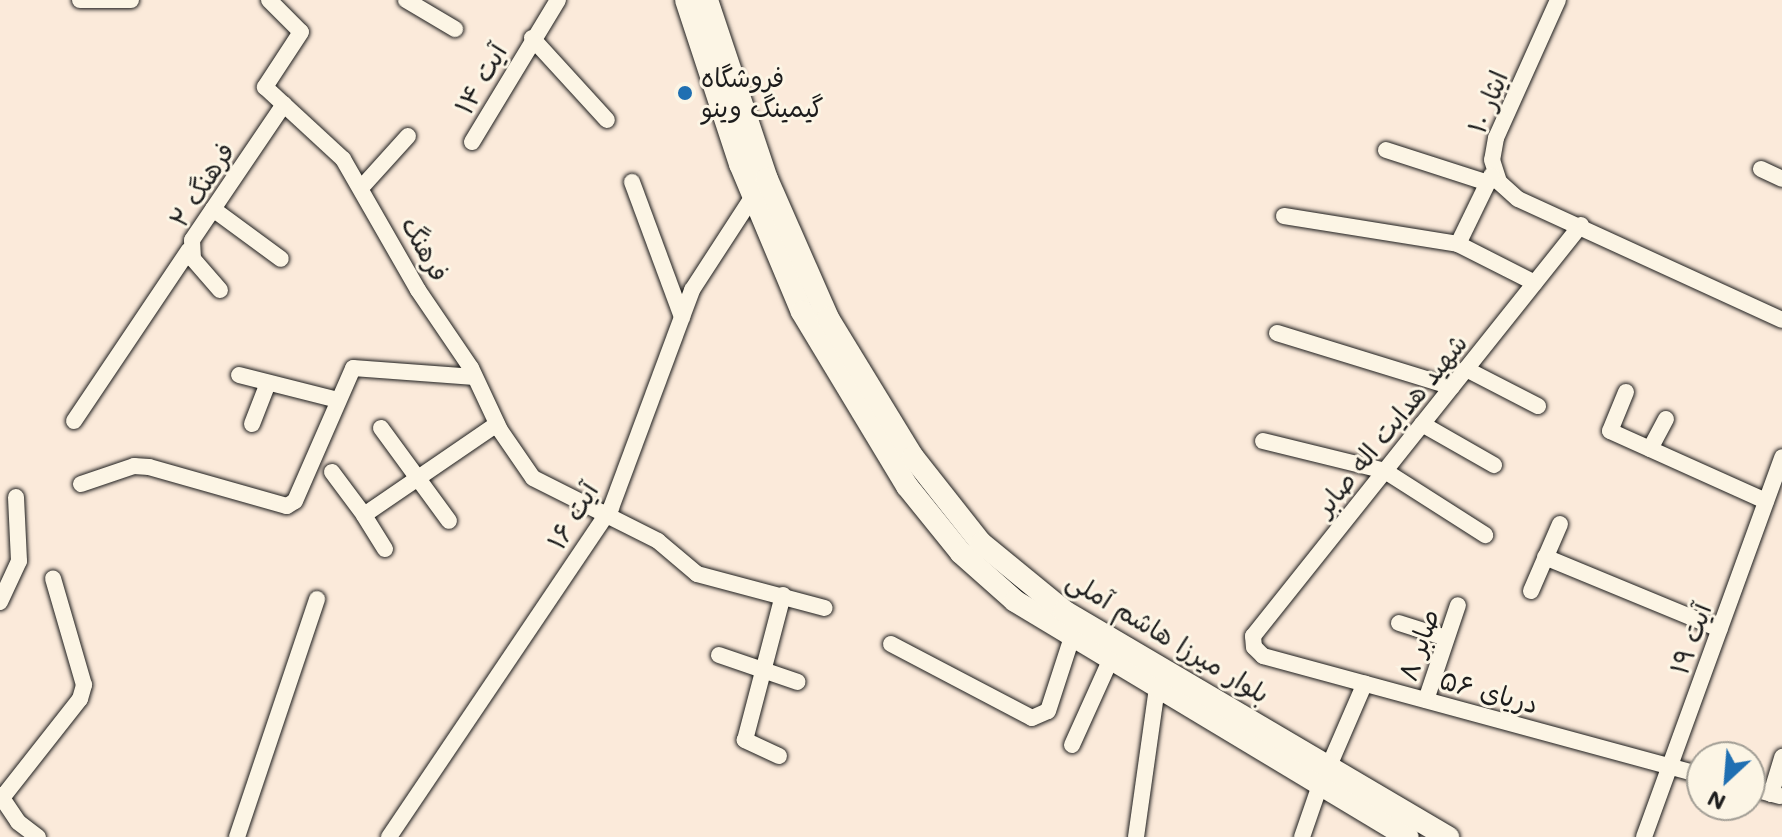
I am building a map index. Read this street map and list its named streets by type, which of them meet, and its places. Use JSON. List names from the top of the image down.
{
  "streets": {
    "main road": ["بلوار میرزا هاشم آملی"],
    "street": [
      "آيت ۱۴",
      "ایثار ۱۰",
      "فرهنگ ۲",
      "فرهنگ",
      "شهید هدایت اله صابر",
      "آیت ۱۶",
      "آیت ۱۹",
      "صابر ۸",
      "دریای ۵۶"
    ]
  },
  "crossings": [
    ["ایثار ۱۰", "شهید هدایت اله صابر"],
    ["فرهنگ ۲", "فرهنگ"],
    ["فرهنگ", "آیت ۱۶"],
    ["شهید هدایت اله صابر", "دریای ۵۶"],
    ["آیت ۱۶", "بلوار میرزا هاشم آملی"],
    ["آیت ۱۹", "دریای ۵۶"],
    ["صابر ۸", "دریای ۵۶"]
  ],
  "places": ["فروشگاه گیمینگ وینو"],
  "north": "bottom left"
}
